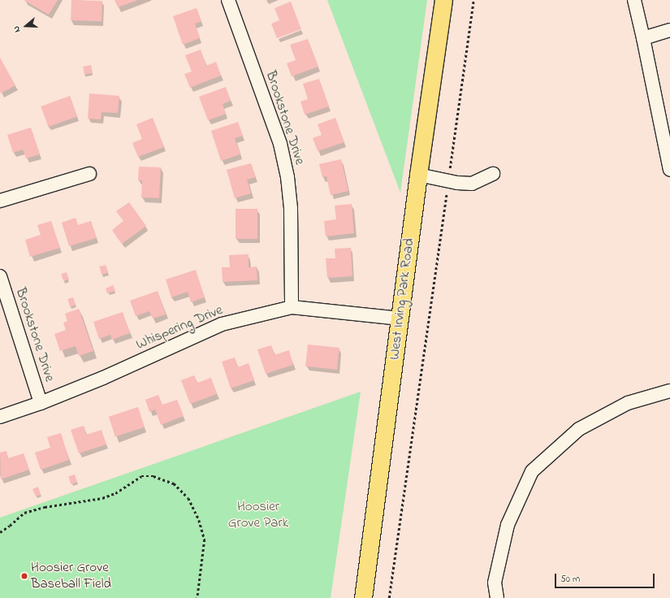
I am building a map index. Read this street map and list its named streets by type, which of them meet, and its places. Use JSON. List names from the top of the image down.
{
  "streets": {
    "main road": ["West Irving Park Road"],
    "street": ["Brookstone Drive", "Whispering Drive"]
  },
  "crossings": [
    ["Brookstone Drive", "Whispering Drive"],
    ["West Irving Park Road", "Whispering Drive"]
  ],
  "parks": ["Hoosier Grove Park"],
  "places": ["Hoosier Grove Baseball Field"],
  "scale_bar": "50 m",
  "north": "left"
}
